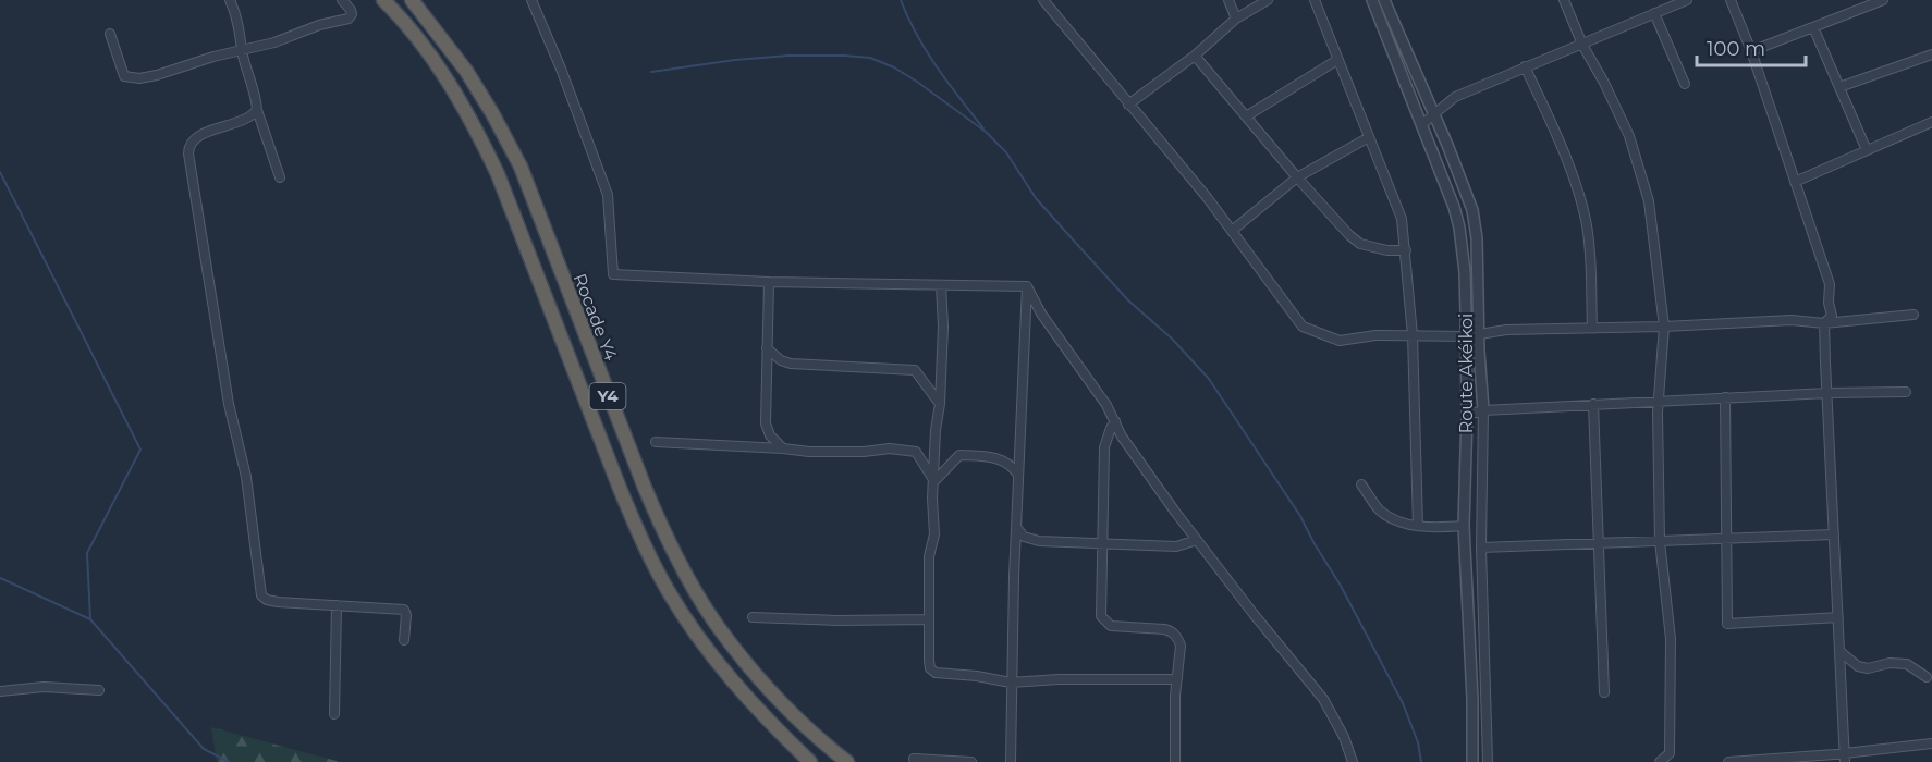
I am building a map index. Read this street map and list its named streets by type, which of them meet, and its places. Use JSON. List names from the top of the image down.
{
  "streets": {
    "highway": ["Rocade Y4", "Y4"],
    "street": ["Route Akéikoi"]
  },
  "scale_bar": "100 m"
}
